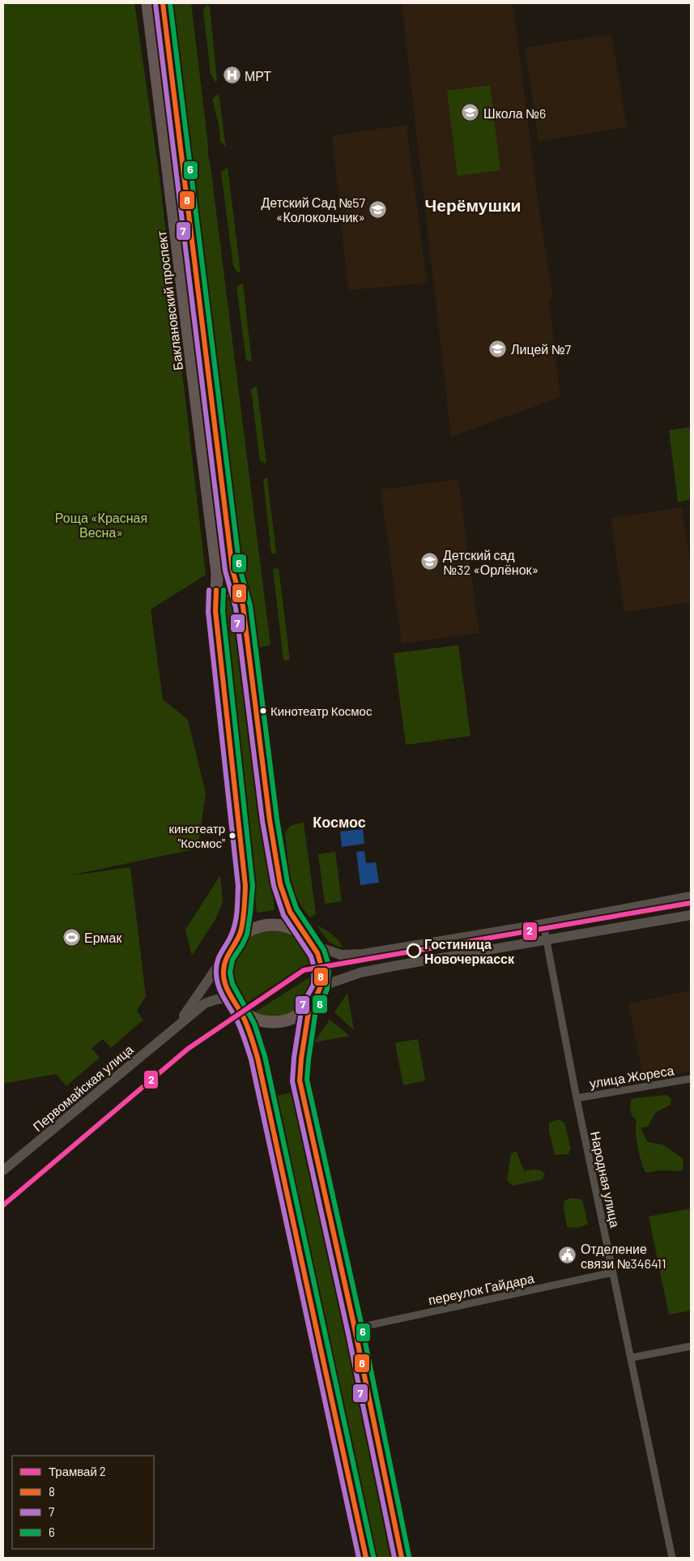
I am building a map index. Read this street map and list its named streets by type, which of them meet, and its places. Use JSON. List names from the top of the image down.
{
  "streets": {
    "main road": ["Баклановский проспект", "Первомайская улица"],
    "street": ["улица Жореса", "Народная улица", "переулок Гайдара"]
  },
  "crossings": [
    ["Баклановский проспект", "Первомайская улица"],
    ["улица Жореса", "Народная улица"],
    ["Народная улица", "переулок Гайдара"]
  ],
  "districts": ["Черёмушки", "Космос"],
  "parks": ["Роща «Красная Весна»"],
  "places": {
    "hospital": ["МРТ"],
    "school or university": [
      "Школа №6",
      "Детский Сад №57 «Колокольчик»",
      "Лицей №7",
      "Детский сад №32 «Орлёнок»"
    ],
    "other": ["Кинотеатр Космос", "кинотеатр \"Космос\"", "Гостиница Новочеркасск"],
    "sports": ["Ермак"],
    "public building": ["Отделение связи №346411"]
  },
  "lines": [
    "transit line 8",
    "transit line 6",
    "transit line 7",
    "tram line 2"
  ],
  "legend": [
    "Трамвай 2",
    "8",
    "7",
    "6"
  ]
}
